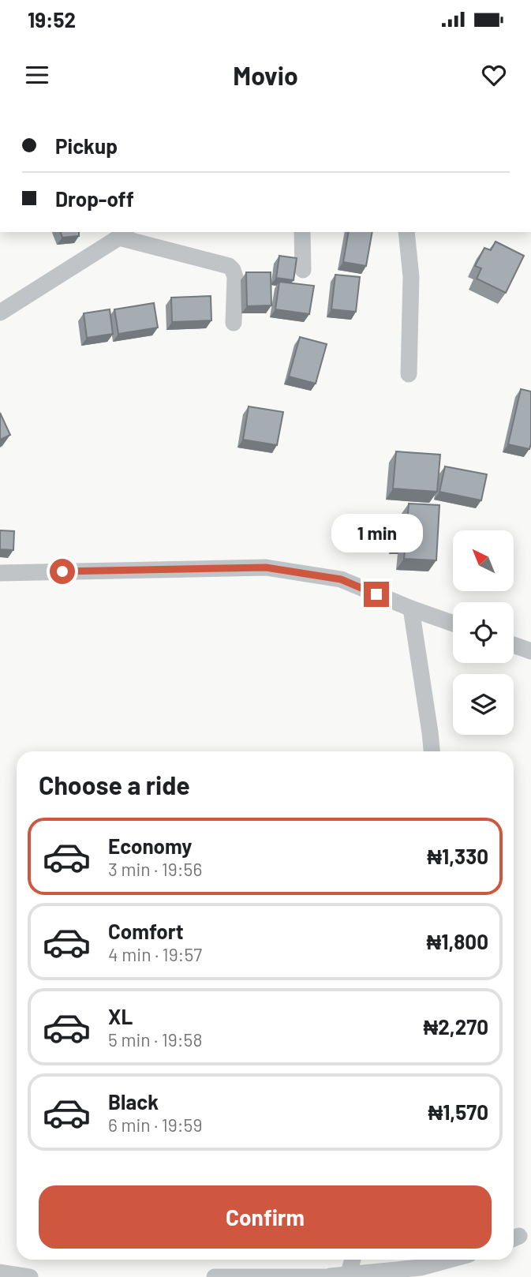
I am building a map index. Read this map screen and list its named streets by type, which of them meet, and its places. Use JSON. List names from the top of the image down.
{
  "north": "top left",
  "page": {
    "status": "19:52",
    "header": "Movio",
    "banner": ["Pickup", "Drop-off"],
    "bubble": "1 min",
    "heading": "Choose a ride",
    "list": [
      {
        "name": "Economy",
        "note": "3 min · 19:56",
        "value": "₦1,330"
      },
      {
        "name": "Comfort",
        "note": "4 min · 19:57",
        "value": "₦1,800"
      },
      {
        "name": "XL",
        "note": "5 min · 19:58",
        "value": "₦2,270"
      },
      {
        "name": "Black",
        "note": "6 min · 19:59",
        "value": "₦1,570"
      }
    ],
    "buttons": "Confirm"
  }
}
